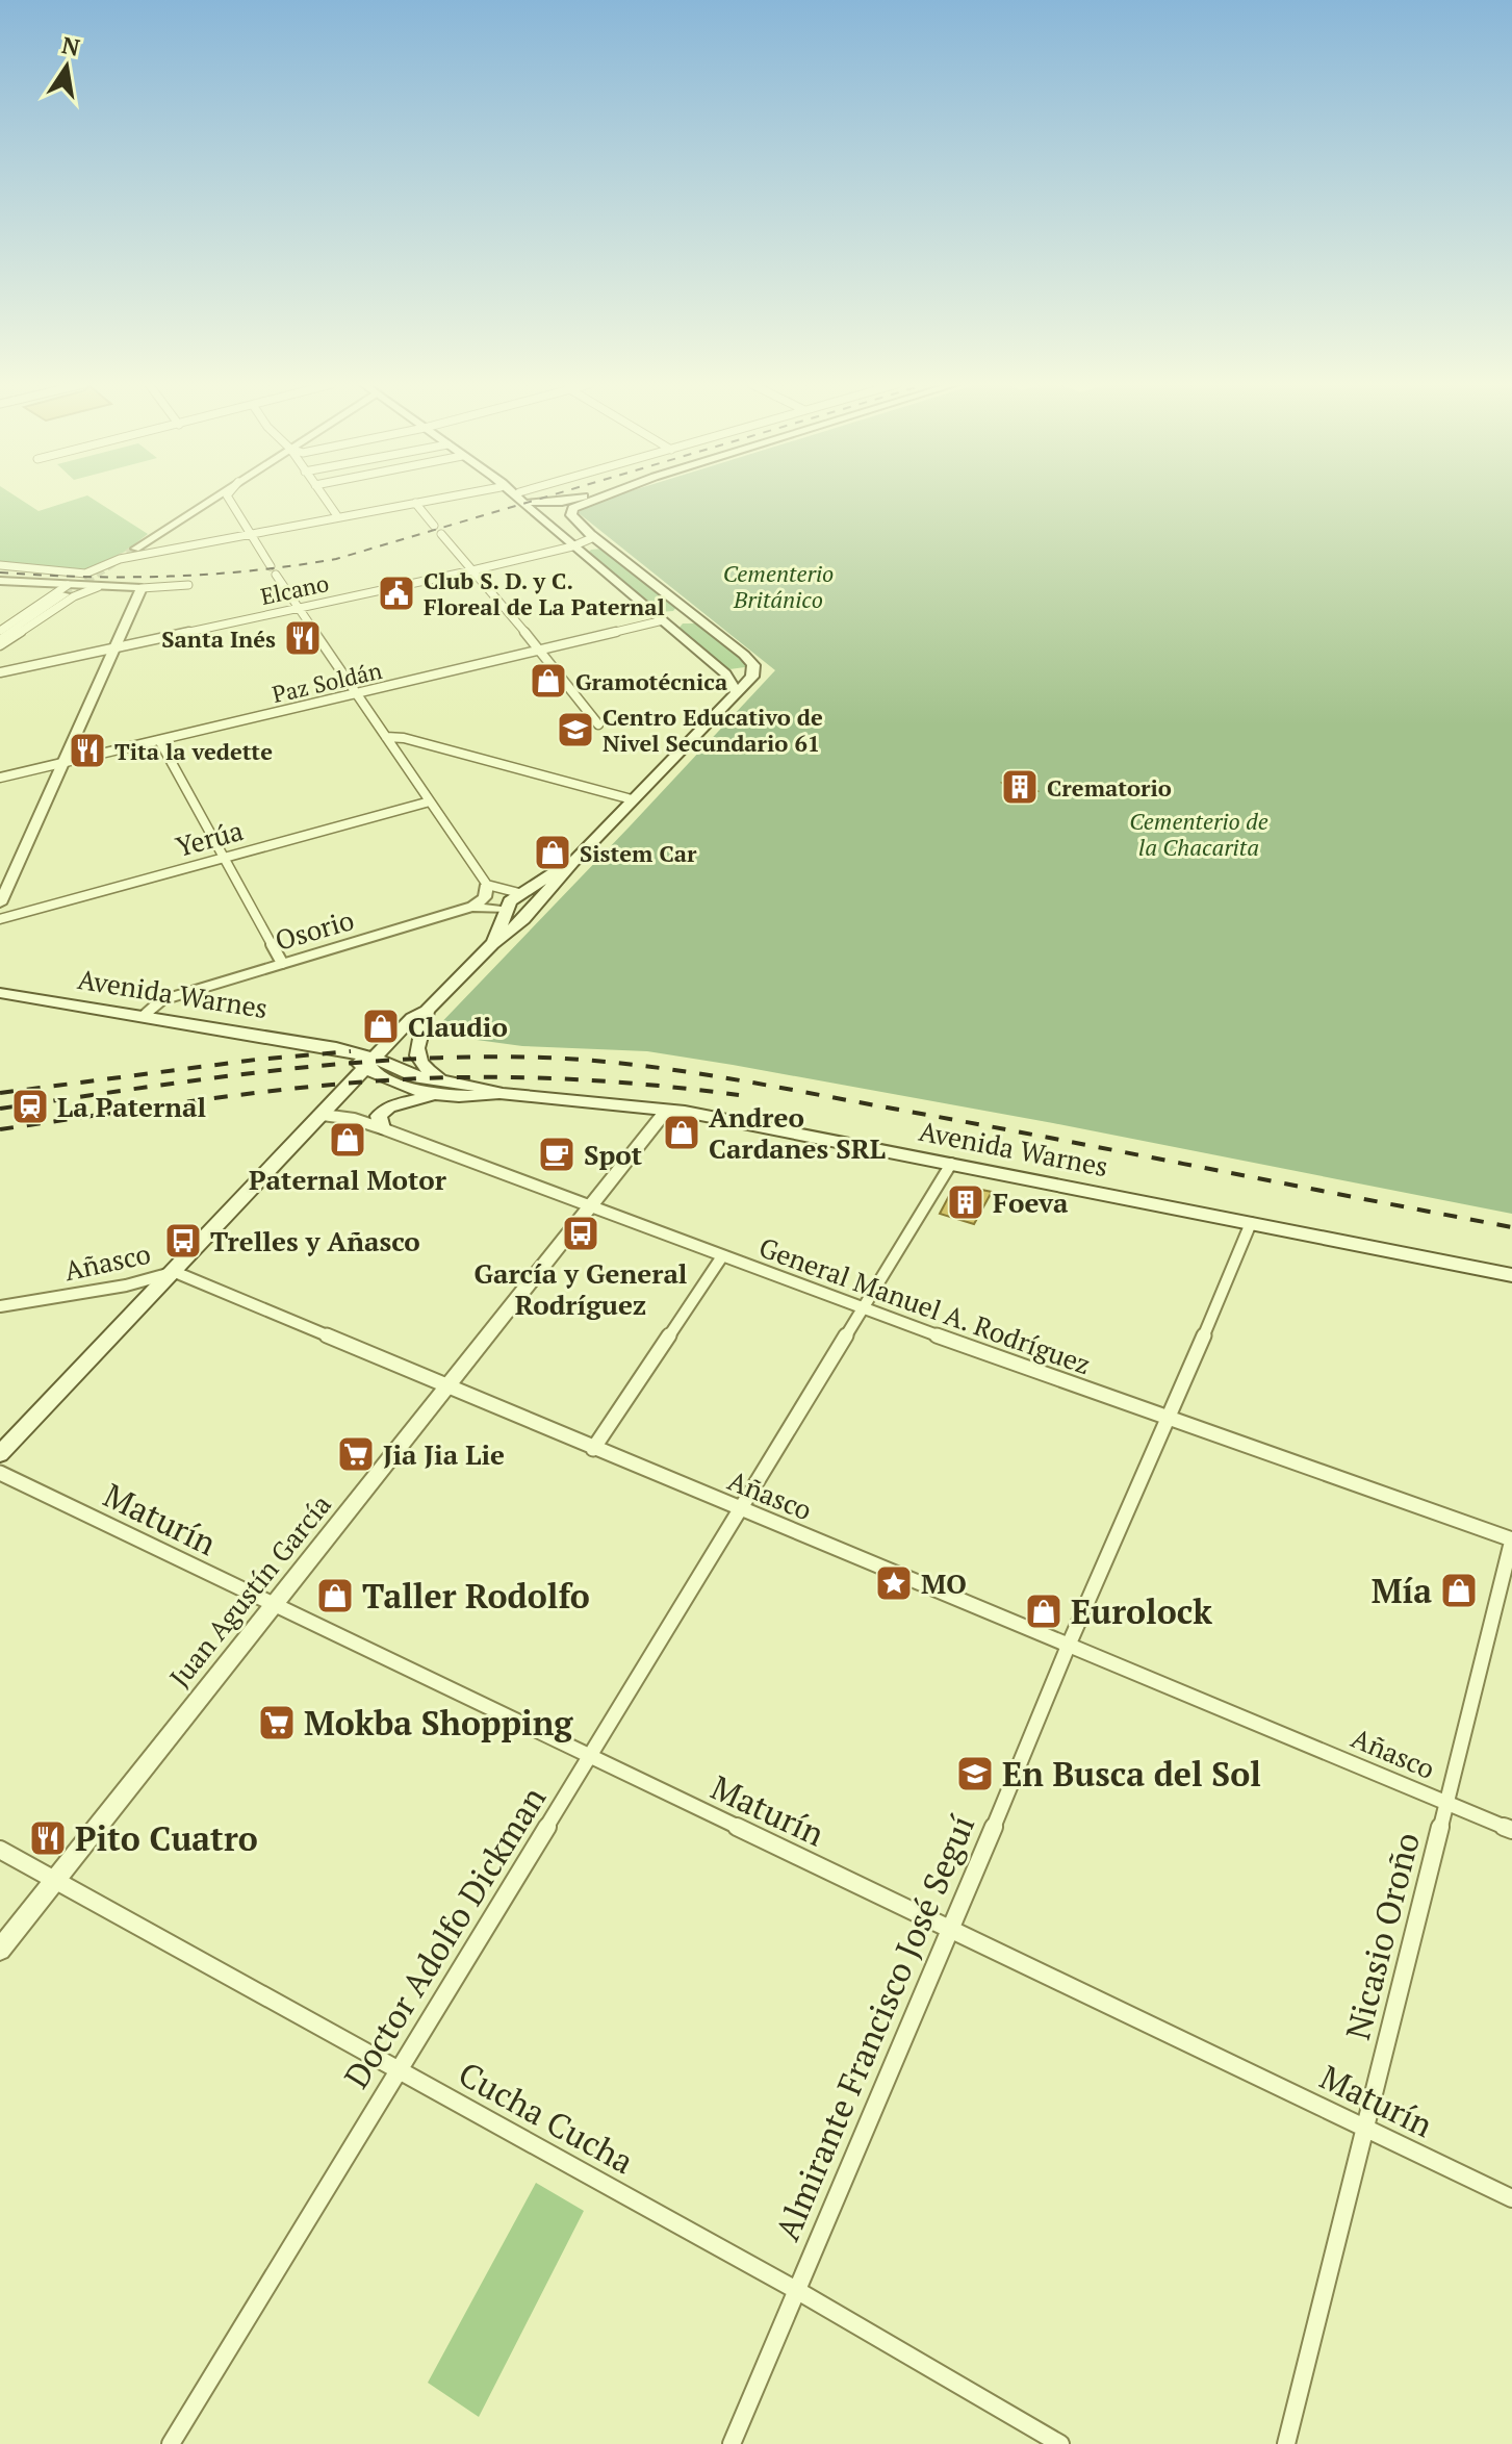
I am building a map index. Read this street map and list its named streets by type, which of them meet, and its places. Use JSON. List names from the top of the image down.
{
  "streets": {
    "main road": ["Avenida Warnes"],
    "street": [
      "Elcano",
      "Paz Soldán",
      "Yerúa",
      "Osorio",
      "Añasco",
      "General Manuel A. Rodríguez",
      "Maturín",
      "Juan Agustín García",
      "Nicasio Oroño",
      "Doctor Adolfo Dickman",
      "Almirante Francisco José Seguí",
      "Cucha Cucha"
    ]
  },
  "crossings": [
    ["Osorio", "Avenida Warnes"],
    ["Avenida Warnes", "Juan Agustín García"],
    ["Avenida Warnes", "Doctor Adolfo Dickman"],
    ["Avenida Warnes", "Almirante Francisco José Seguí"],
    ["Añasco", "Juan Agustín García"],
    ["Añasco", "Nicasio Oroño"],
    ["Añasco", "Doctor Adolfo Dickman"],
    ["Añasco", "Almirante Francisco José Seguí"],
    ["General Manuel A. Rodríguez", "Juan Agustín García"],
    ["General Manuel A. Rodríguez", "Nicasio Oroño"],
    ["General Manuel A. Rodríguez", "Doctor Adolfo Dickman"],
    ["General Manuel A. Rodríguez", "Almirante Francisco José Seguí"],
    ["Maturín", "Juan Agustín García"],
    ["Maturín", "Nicasio Oroño"],
    ["Maturín", "Doctor Adolfo Dickman"],
    ["Maturín", "Almirante Francisco José Seguí"],
    ["Juan Agustín García", "Cucha Cucha"],
    ["Doctor Adolfo Dickman", "Cucha Cucha"],
    ["Almirante Francisco José Seguí", "Cucha Cucha"]
  ],
  "parks": ["Cementerio Británico", "Cementerio de la Chacarita"],
  "places": {
    "public building": ["Club S. D. y C. Floreal de La Paternal"],
    "restaurant": ["Santa Inés", "Tita la vedette", "Pito Cuatro"],
    "shop": [
      "Gramotécnica",
      "Sistem Car",
      "Claudio",
      "Andreo Cardanes SRL",
      "Paternal Motor",
      "Mía",
      "Taller Rodolfo",
      "Eurolock"
    ],
    "school or university": ["Centro Educativo de Nivel Secundario 61", "En Busca del Sol"],
    "building": ["Crematorio", "Foeva"],
    "station": ["La Paternal"],
    "cafe": ["Spot"],
    "bus stop": ["García y General Rodríguez", "Trelles y Añasco"],
    "supermarket": ["Jia Jia Lie", "Mokba Shopping"],
    "place": ["MO"]
  },
  "north": "top"
}
